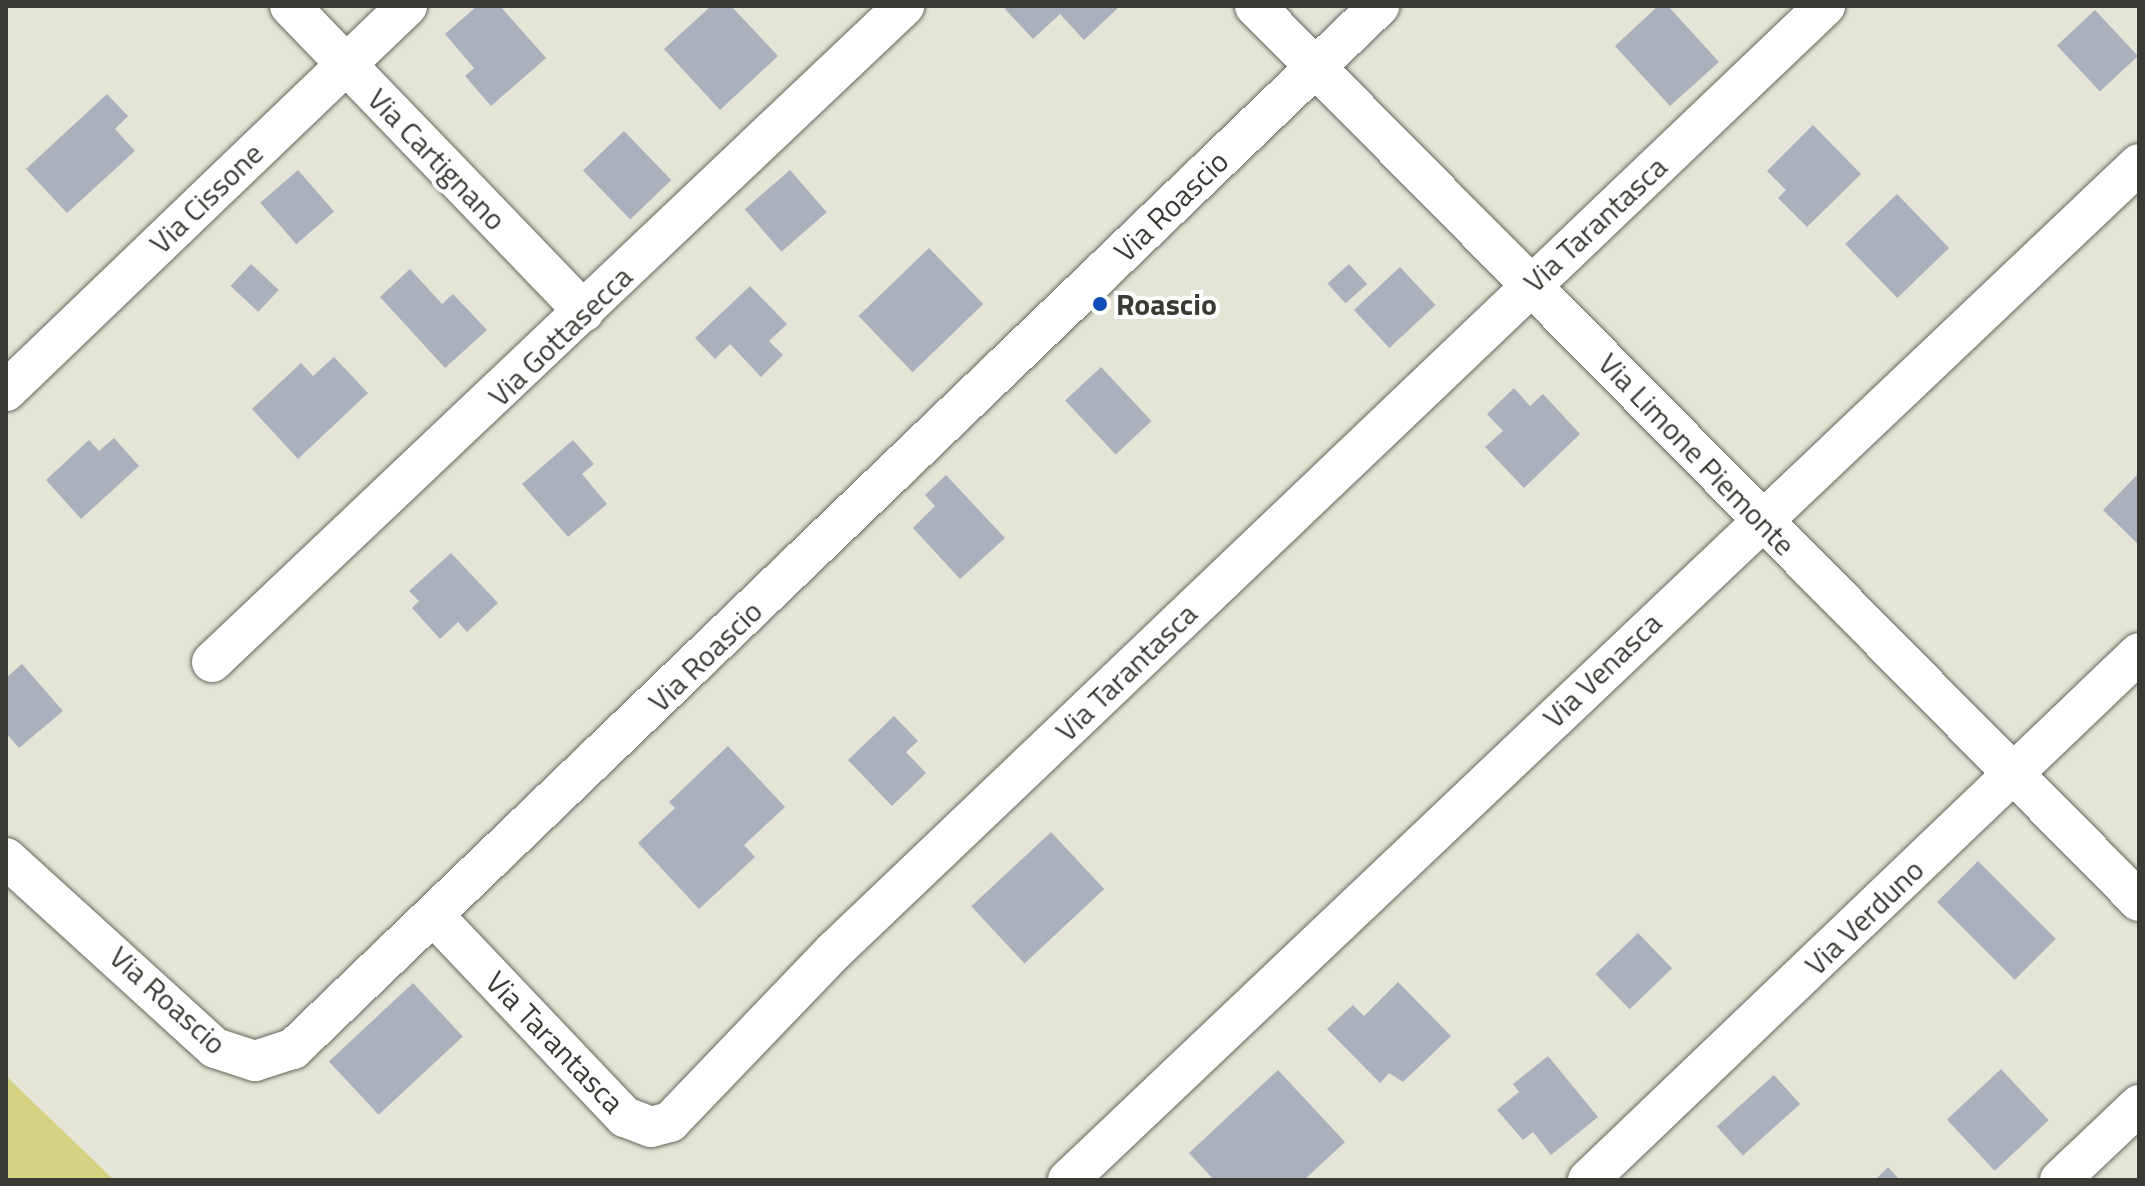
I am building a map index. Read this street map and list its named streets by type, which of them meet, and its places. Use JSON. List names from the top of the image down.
{
  "streets": {
    "street": [
      "Via Cartignano",
      "Via Cissone",
      "Via Roascio",
      "Via Tarantasca",
      "Via Gottasecca",
      "Via Limone Piemonte",
      "Via Venasca",
      "Via Verduno"
    ]
  },
  "crossings": [
    ["Via Cartignano", "Via Cissone"],
    ["Via Cartignano", "Via Gottasecca"],
    ["Via Roascio", "Via Tarantasca"],
    ["Via Roascio", "Via Limone Piemonte"],
    ["Via Tarantasca", "Via Limone Piemonte"],
    ["Via Limone Piemonte", "Via Venasca"],
    ["Via Limone Piemonte", "Via Verduno"]
  ],
  "places": ["Roascio"]
}
